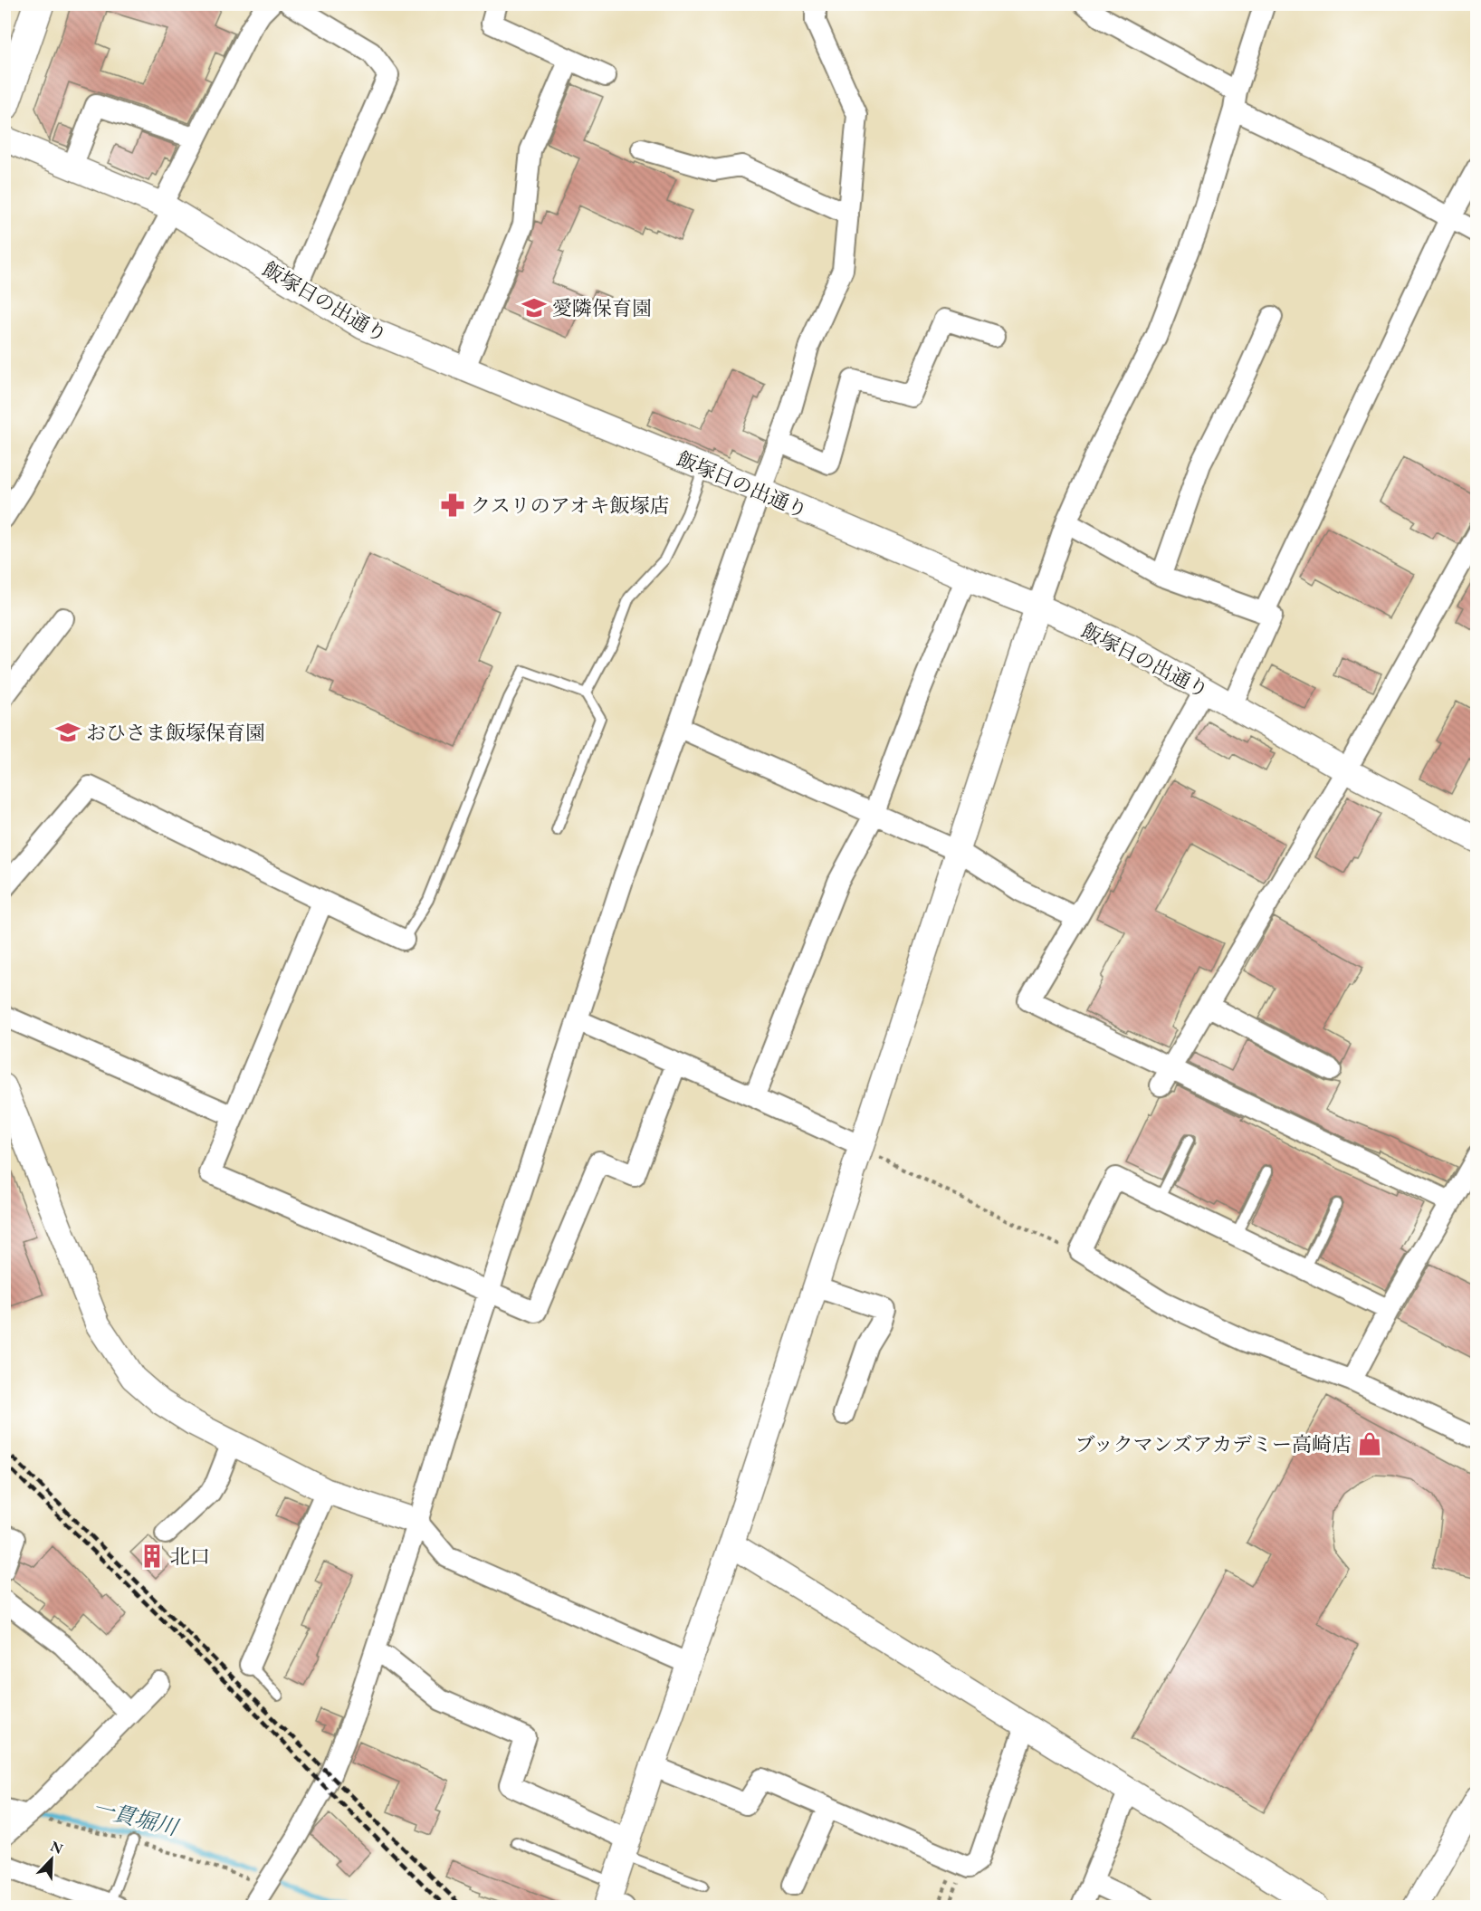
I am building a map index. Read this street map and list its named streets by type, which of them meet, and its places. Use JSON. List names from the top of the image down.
{
  "streets": {
    "street": ["飯塚日の出通り"]
  },
  "water": ["一貫堀川"],
  "places": {
    "school or university": ["愛隣保育園", "おひさま飯塚保育園"],
    "pharmacy": ["クスリのアオキ飯塚店"],
    "shop": ["ブックマンズアカデミー高崎店"],
    "building": ["北口"]
  },
  "north": "top right"
}
